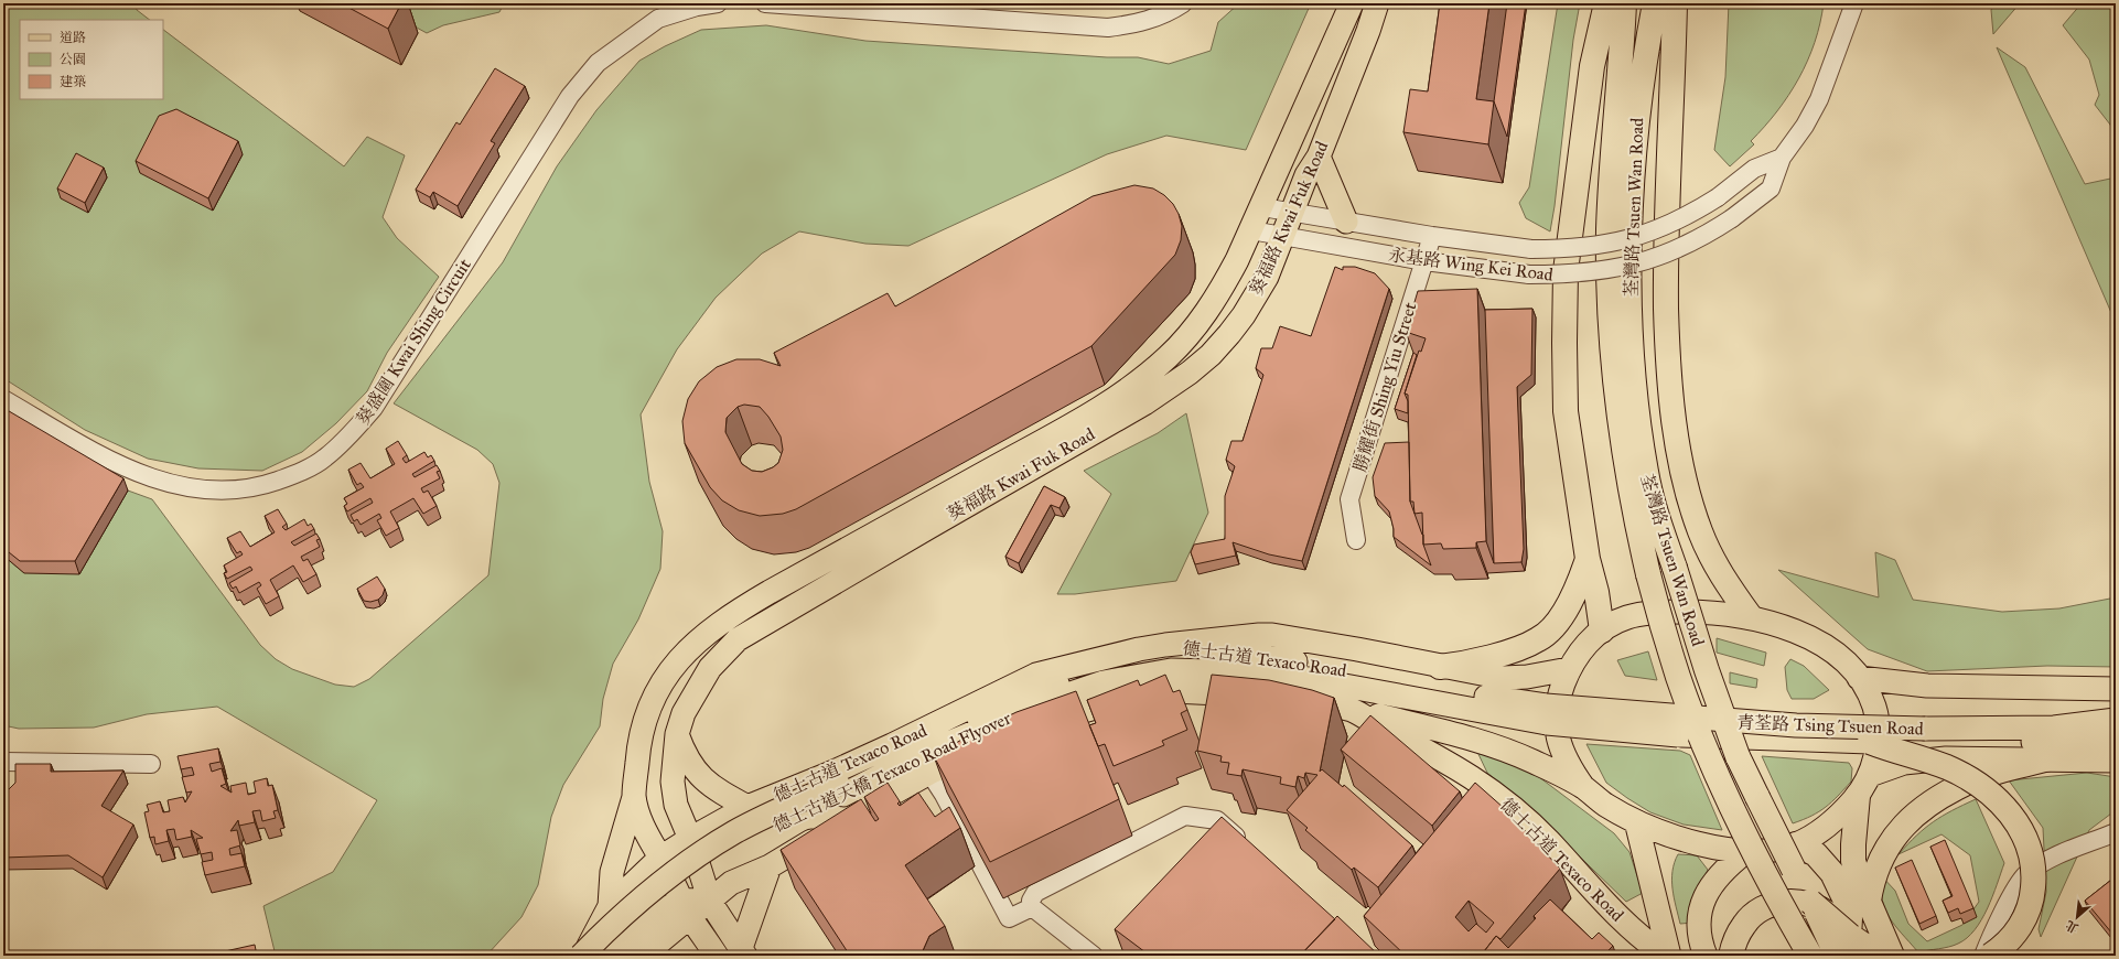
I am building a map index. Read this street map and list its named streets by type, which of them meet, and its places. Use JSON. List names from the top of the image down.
{
  "streets": {
    "highway": ["荃灣路 Tsuen Wan Road"],
    "main road": [
      "葵福路 Kwai Fuk Road",
      "德士古道 Texaco Road",
      "青荃路 Tsing Tsuen Road",
      "德士古道天橋 Texaco Road Flyover"
    ],
    "street": ["永基路 Wing Kei Road", "葵盛圍 Kwai Shing Circuit", "勝耀街 Shing Yiu Street"]
  },
  "crossings": [
    ["葵福路 Kwai Fuk Road", "永基路 Wing Kei Road"],
    ["葵福路 Kwai Fuk Road", "德士古道 Texaco Road"],
    ["永基路 Wing Kei Road", "勝耀街 Shing Yiu Street"],
    ["德士古道 Texaco Road", "青荃路 Tsing Tsuen Road"],
    ["德士古道 Texaco Road", "德士古道天橋 Texaco Road Flyover"]
  ],
  "legend": ["道路", "公園", "建築"],
  "north": "bottom left"
}
